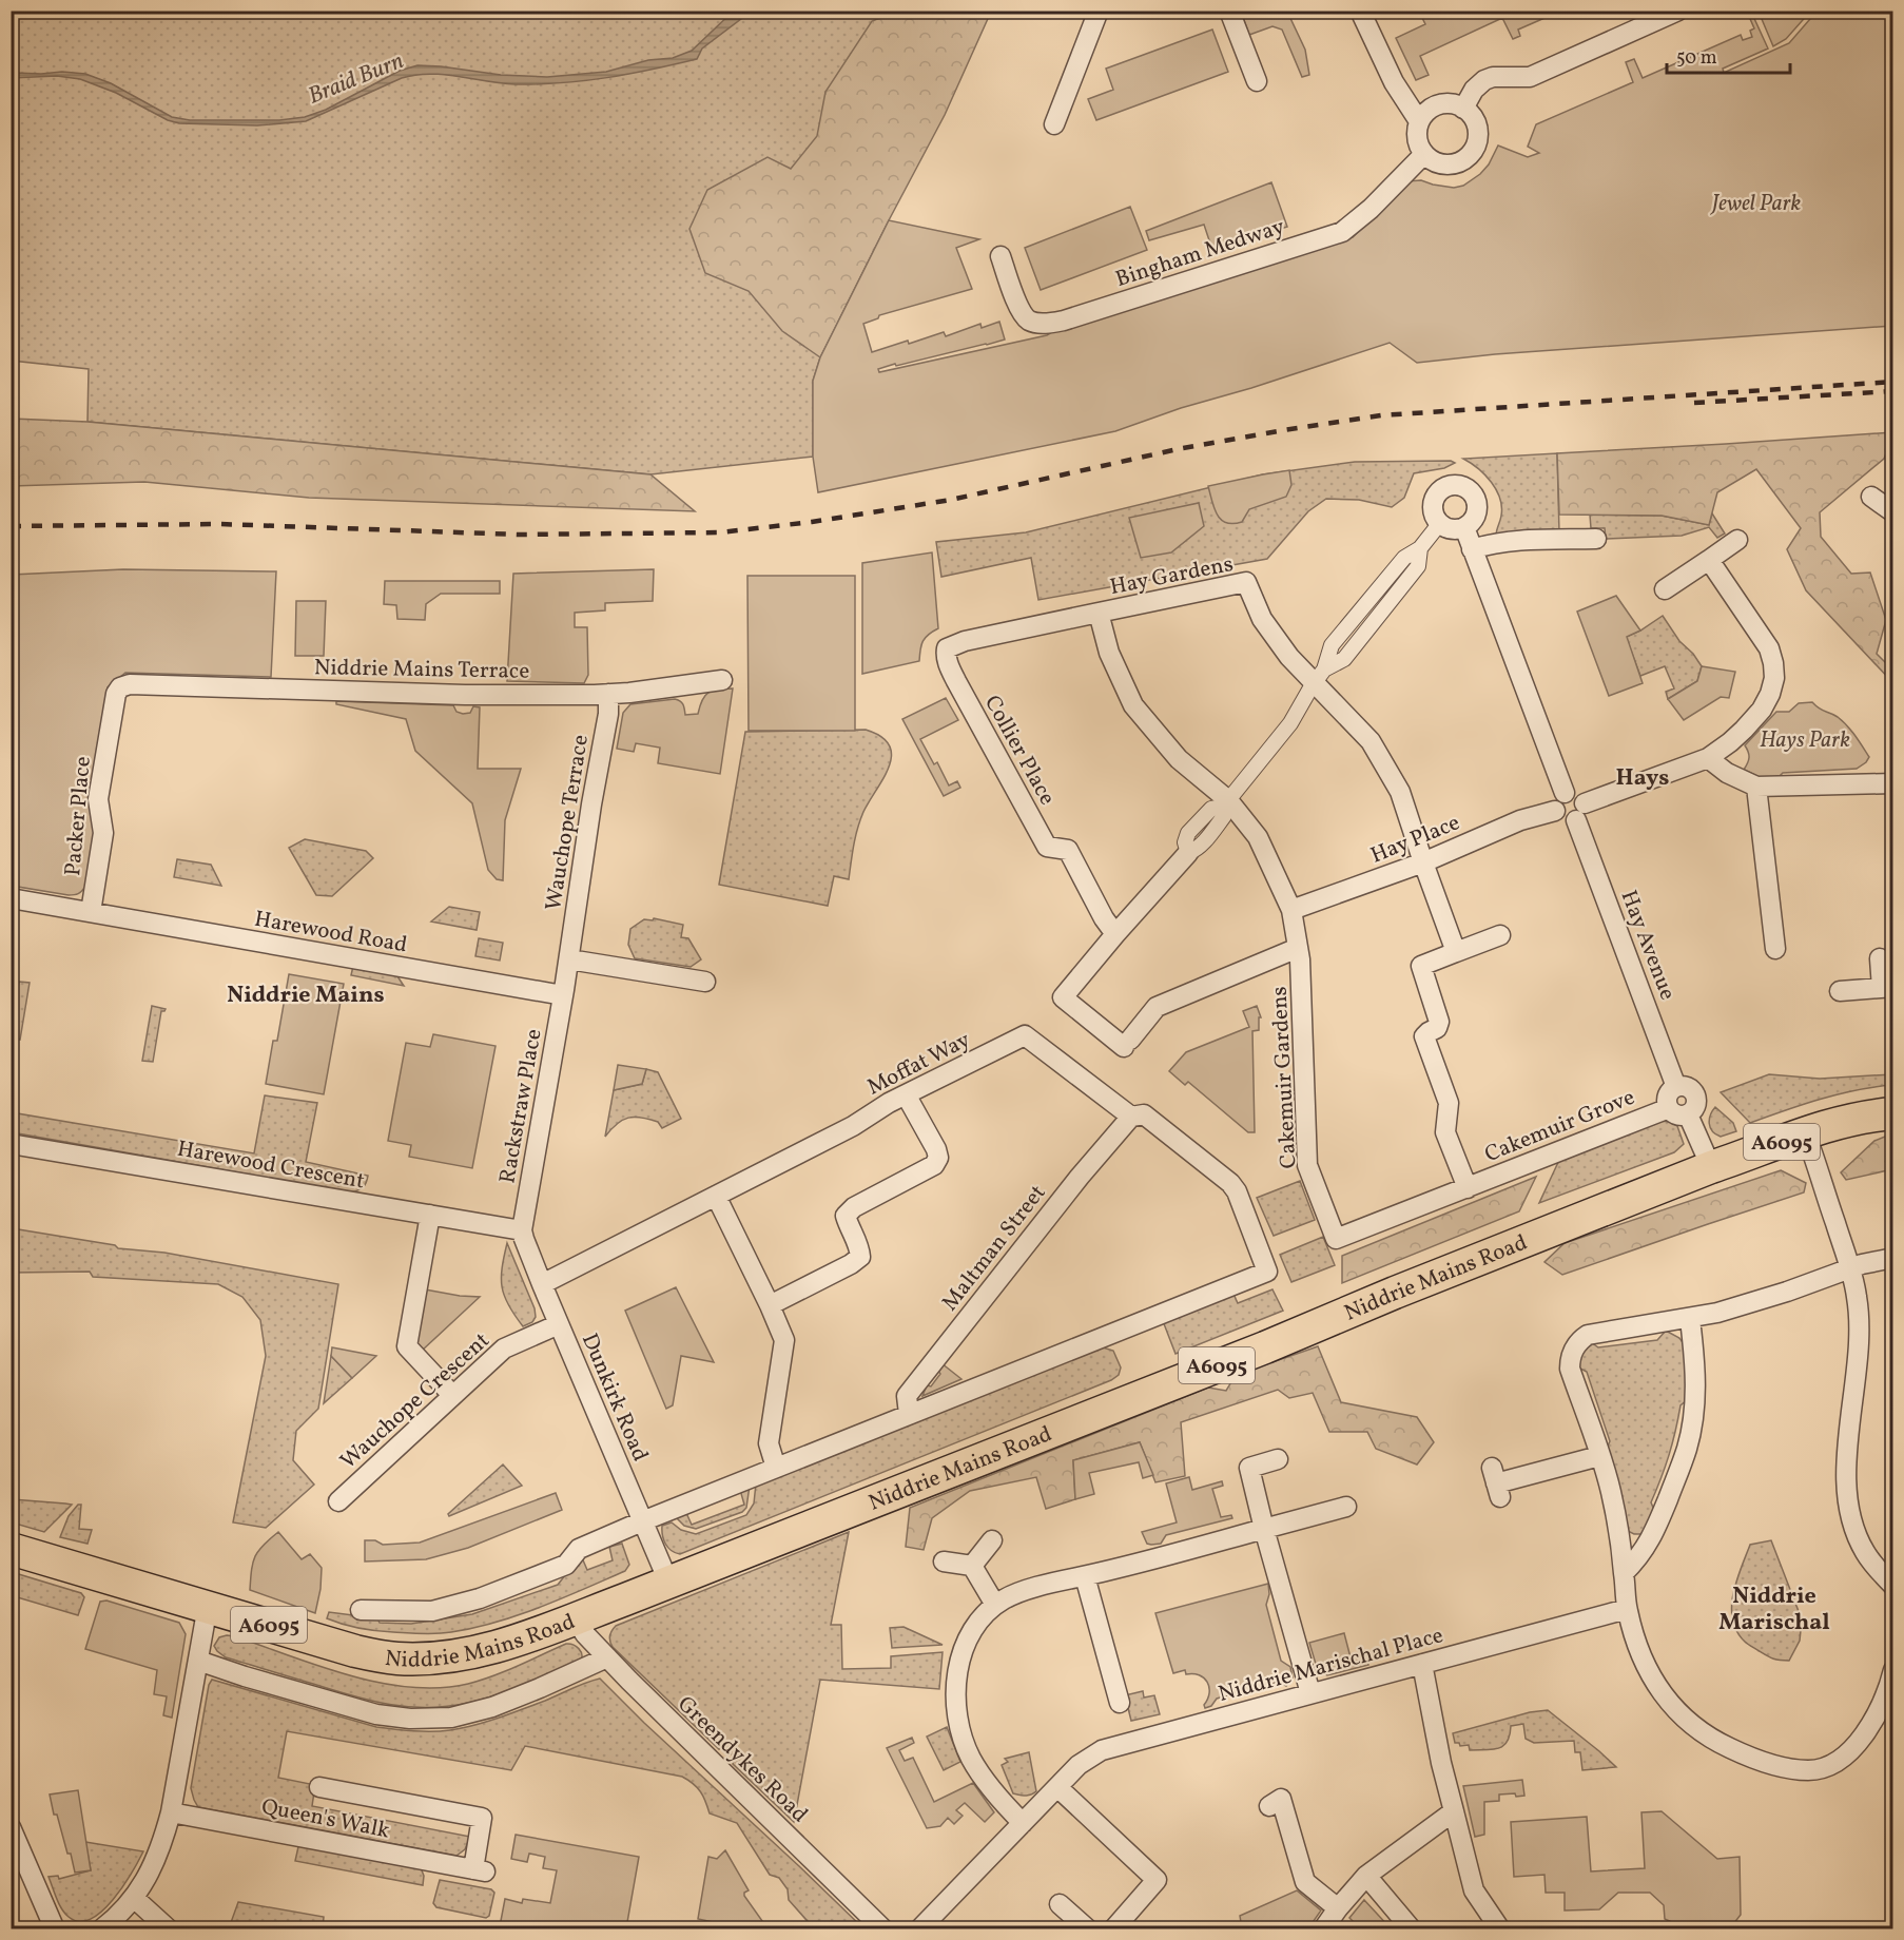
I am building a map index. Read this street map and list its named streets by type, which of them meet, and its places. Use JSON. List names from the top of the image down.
{
  "streets": {
    "main road": ["A6095", "Niddrie Mains Road"],
    "street": [
      "Bingham Medway",
      "Hay Gardens",
      "Niddrie Mains Terrace",
      "Collier Place",
      "Packer Place",
      "Wauchope Terrace",
      "Hay Place",
      "Harewood Road",
      "Hay Avenue",
      "Moffat Way",
      "Cakemuir Gardens",
      "Rackstraw Place",
      "Cakemuir Grove",
      "Harewood Crescent",
      "Maltman Street",
      "Dunkirk Road",
      "Wauchope Crescent",
      "Niddrie Marischal Place",
      "Greendykes Road",
      "Queen's Walk"
    ]
  },
  "crossings": [
    ["Hay Gardens", "Collier Place"],
    ["Hay Gardens", "Hay Place"],
    ["Hay Gardens", "Cakemuir Gardens"],
    ["Hay Gardens", "Cakemuir Grove"],
    ["Niddrie Mains Terrace", "Packer Place"],
    ["Niddrie Mains Terrace", "Wauchope Terrace"],
    ["Packer Place", "Harewood Road"],
    ["Wauchope Terrace", "Harewood Road"],
    ["Wauchope Terrace", "Rackstraw Place"],
    ["Hay Place", "Hay Avenue"],
    ["Hay Place", "Cakemuir Gardens"],
    ["Harewood Road", "Rackstraw Place"],
    ["Hay Avenue", "Cakemuir Grove"],
    ["Moffat Way", "Maltman Street"],
    ["Moffat Way", "Dunkirk Road"],
    ["Cakemuir Gardens", "Cakemuir Grove"],
    ["Rackstraw Place", "Harewood Crescent"],
    ["Rackstraw Place", "Dunkirk Road"],
    ["Harewood Crescent", "Dunkirk Road"],
    ["Niddrie Mains Road", "Dunkirk Road"],
    ["Niddrie Mains Road", "Greendykes Road"],
    ["Dunkirk Road", "Wauchope Crescent"]
  ],
  "districts": ["Hays", "Niddrie Mains", "Niddrie Marischal"],
  "water": ["Braid Burn"],
  "parks": ["Jewel Park", "Hays Park"],
  "scale_bar": "50 m"
}
